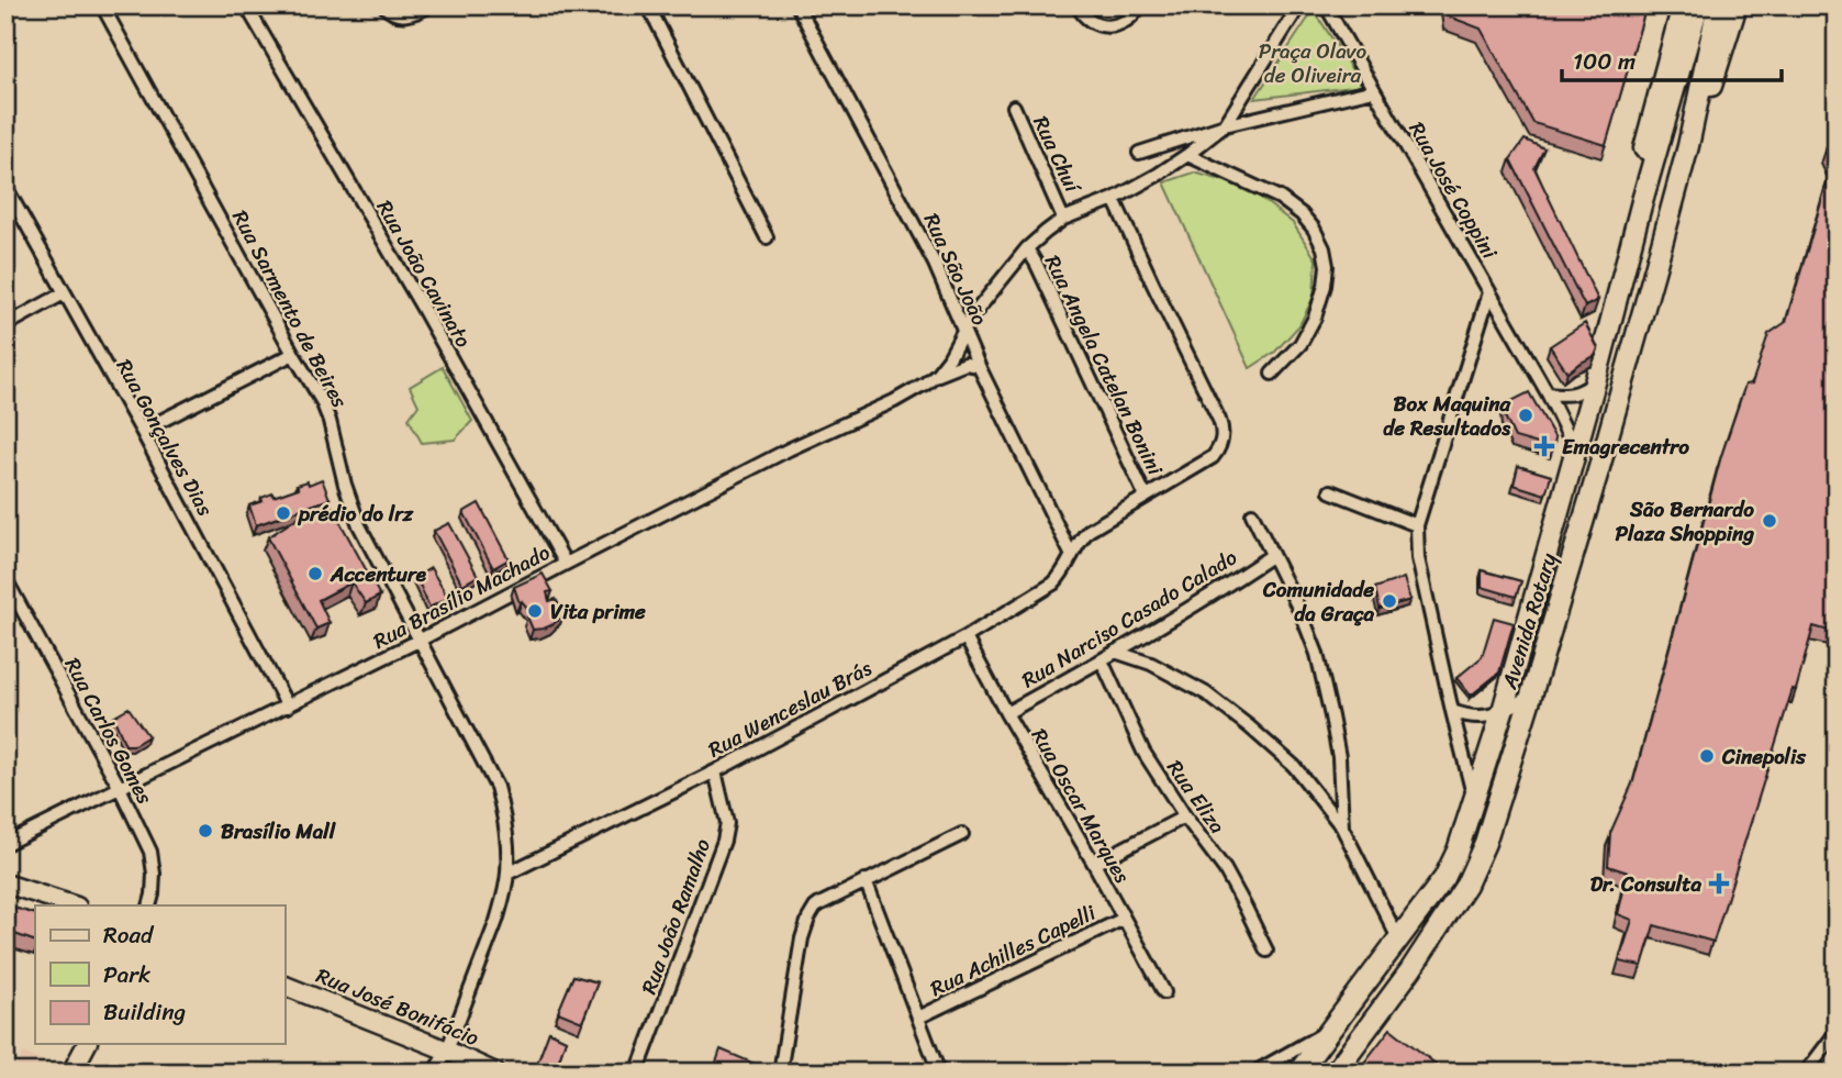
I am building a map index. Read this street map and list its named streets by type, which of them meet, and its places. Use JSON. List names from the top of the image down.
{
  "streets": {
    "main road": ["Avenida Rotary"],
    "street": [
      "Rua Chuí",
      "Rua José Coppini",
      "Rua São João",
      "Rua João Cavinato",
      "Rua Sarmento de Beires",
      "Rua Angela Catelan Bonini",
      "Rua Gonçalves Dias",
      "Rua Brasílio Machado",
      "Rua Narciso Casado Calado",
      "Rua Wenceslau Brás",
      "Rua Carlos Gomes",
      "Rua Eliza",
      "Rua Oscar Marques",
      "Rua João Ramalho",
      "Rua Achilles Capelli",
      "Rua José Bonifácio"
    ]
  },
  "crossings": [
    ["Rua Chuí", "Rua Brasílio Machado"],
    ["Rua José Coppini", "Avenida Rotary"],
    ["Rua São João", "Rua Brasílio Machado"],
    ["Rua São João", "Rua Wenceslau Brás"],
    ["Rua João Cavinato", "Rua Brasílio Machado"],
    ["Rua Sarmento de Beires", "Rua Brasílio Machado"],
    ["Rua Sarmento de Beires", "Rua Wenceslau Brás"],
    ["Rua Sarmento de Beires", "Rua José Bonifácio"],
    ["Rua Angela Catelan Bonini", "Rua Brasílio Machado"],
    ["Rua Angela Catelan Bonini", "Rua Wenceslau Brás"],
    ["Rua Gonçalves Dias", "Rua Brasílio Machado"],
    ["Rua Brasílio Machado", "Rua Wenceslau Brás"],
    ["Rua Brasílio Machado", "Rua Carlos Gomes"],
    ["Rua Narciso Casado Calado", "Rua Eliza"],
    ["Rua Narciso Casado Calado", "Rua Oscar Marques"],
    ["Rua Wenceslau Brás", "Rua Oscar Marques"],
    ["Rua Wenceslau Brás", "Rua João Ramalho"],
    ["Rua Oscar Marques", "Rua Achilles Capelli"]
  ],
  "parks": ["Praça Olavo de Oliveira"],
  "places": {
    "other": [
      "Box Maquina de Resultados",
      "prédio do lrz",
      "São Bernardo Plaza Shopping",
      "Accenture",
      "Comunidade da Graça",
      "Vita prime",
      "Cinepolis",
      "Brasílio Mall"
    ],
    "health": ["Emagrecentro", "Dr. Consulta"]
  },
  "legend": ["Road", "Park", "Building"],
  "scale_bar": "100 m"
}
